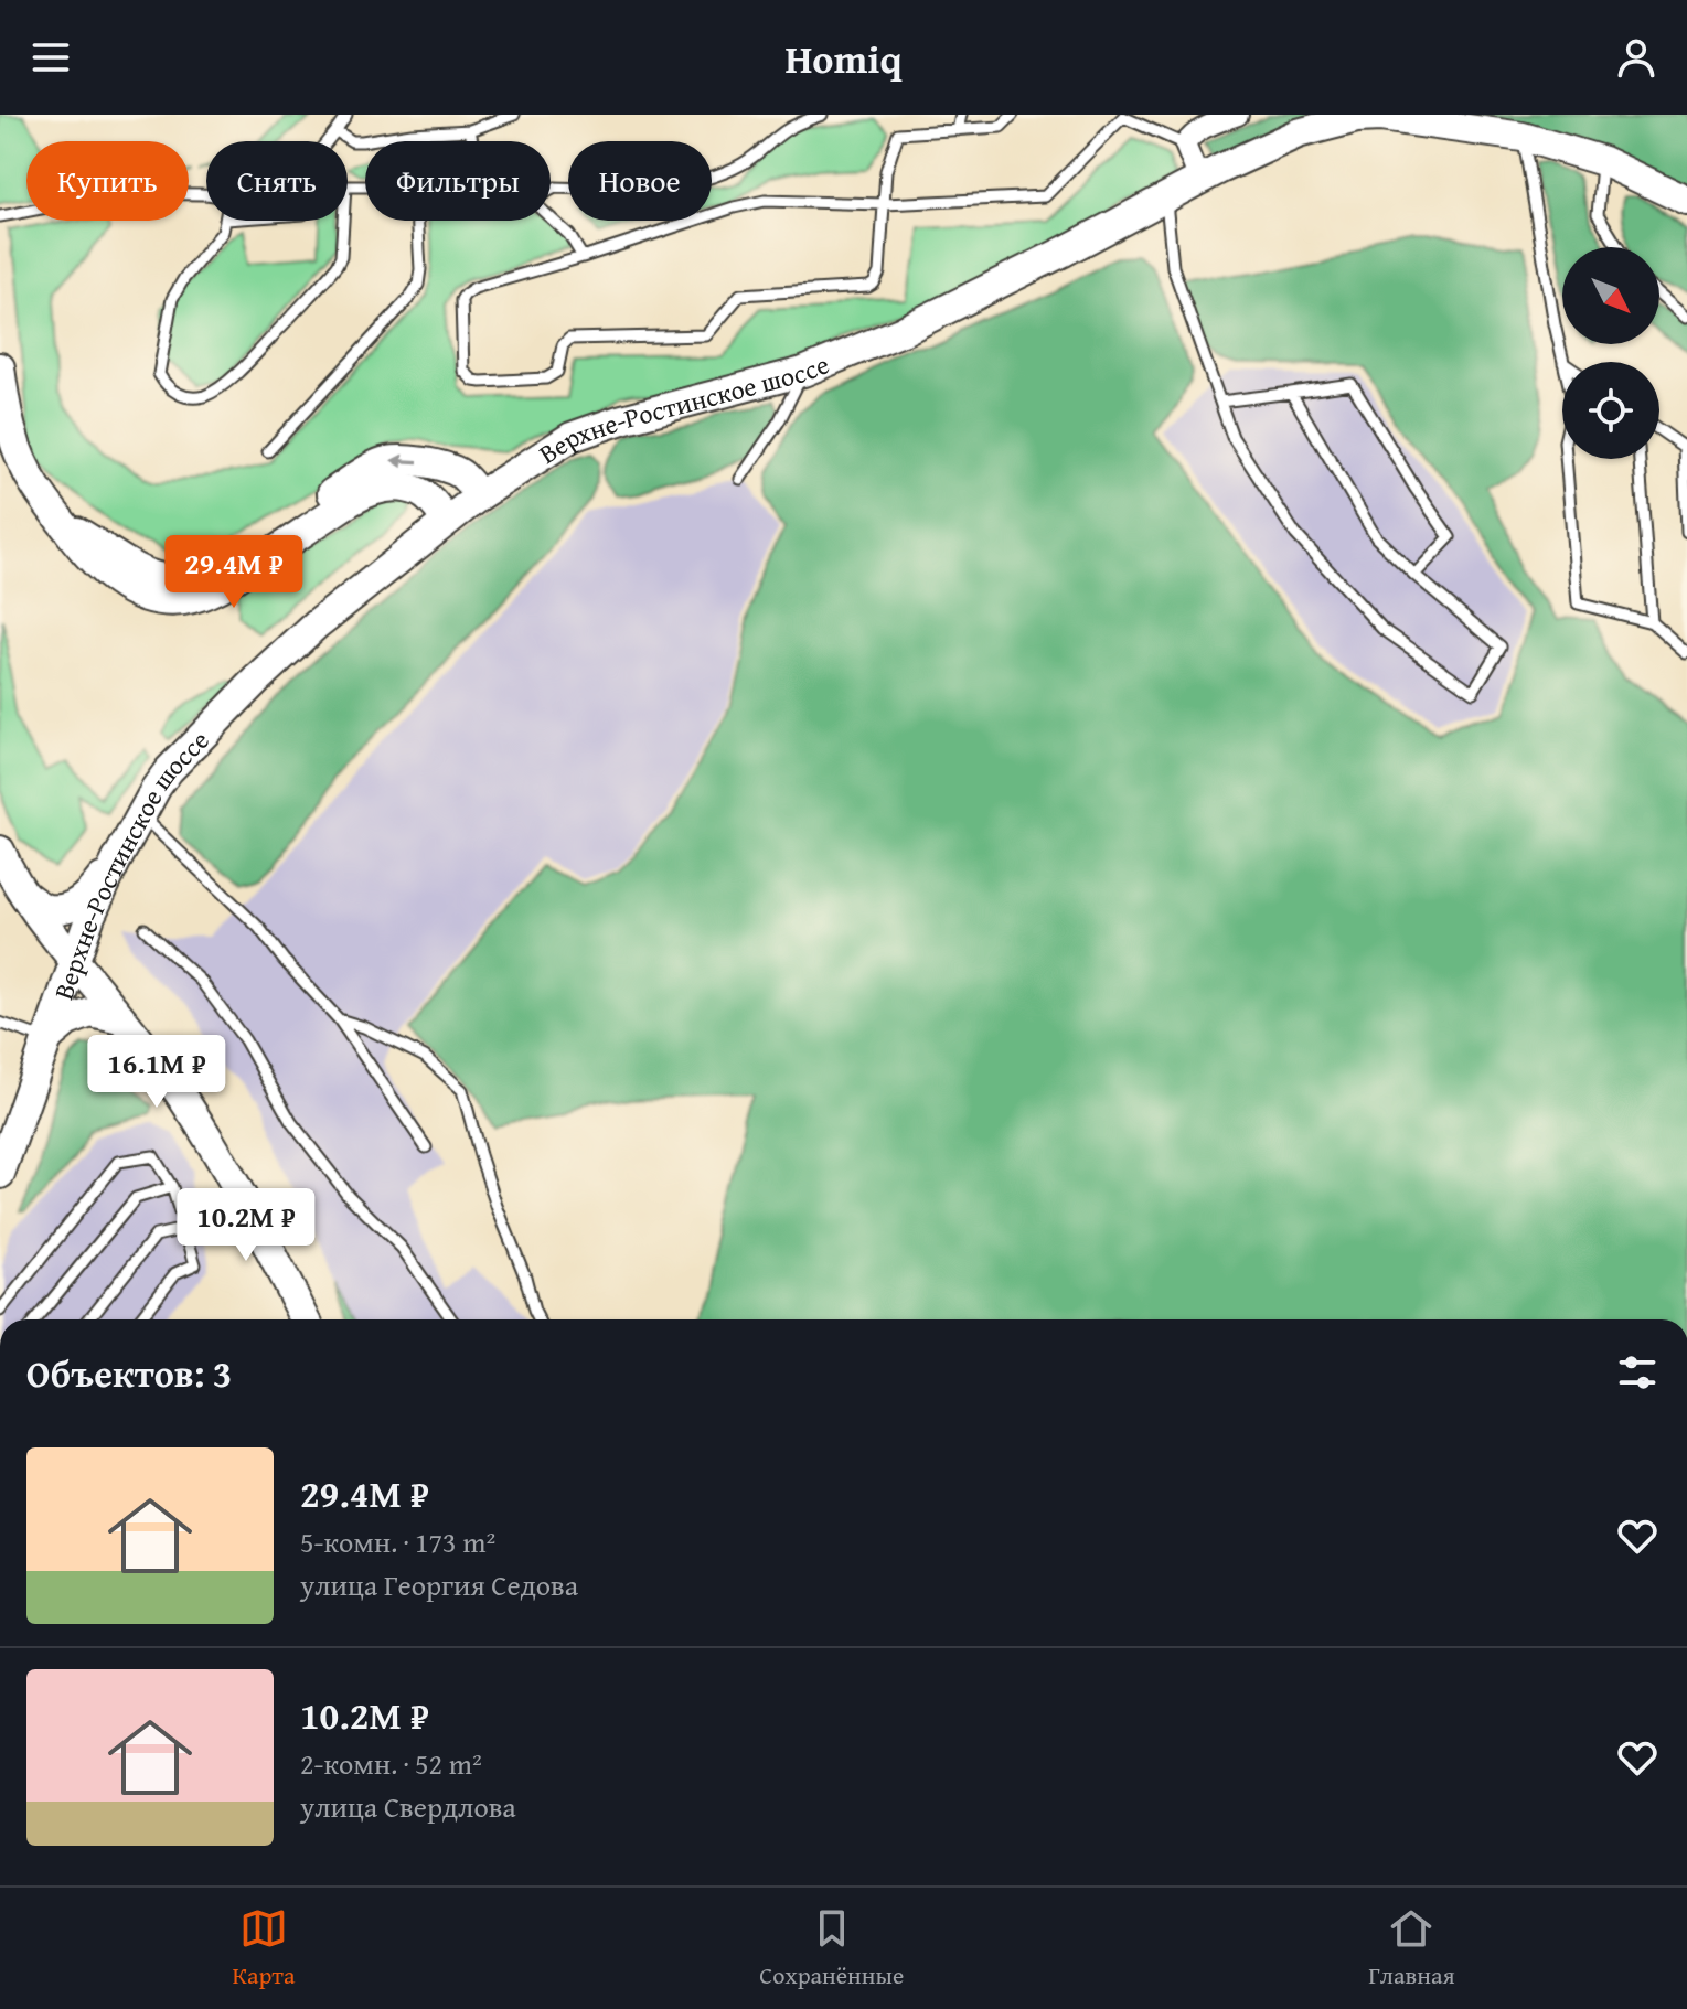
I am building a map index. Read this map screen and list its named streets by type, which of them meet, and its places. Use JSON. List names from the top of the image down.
{
  "streets": {
    "street": ["Верхне-Ростинское шоссе"]
  },
  "north": "bottom right",
  "page": {
    "header": "Homiq",
    "chip": [
      "Купить",
      "Снять",
      "Фильтры",
      "Новое"
    ],
    "price": ["29.4M ₽", "16.1M ₽", "10.2M ₽"],
    "heading": "Объектов: 3",
    "list": [
      {
        "name": "29.4M ₽",
        "note": "5-комн. · 173 m² · улица Георгия Седова"
      },
      {
        "name": "10.2M ₽",
        "note": "2-комн. · 52 m² · улица Свердлова"
      }
    ],
    "tabs": ["Карта", "Сохранённые", "Главная"]
  }
}
